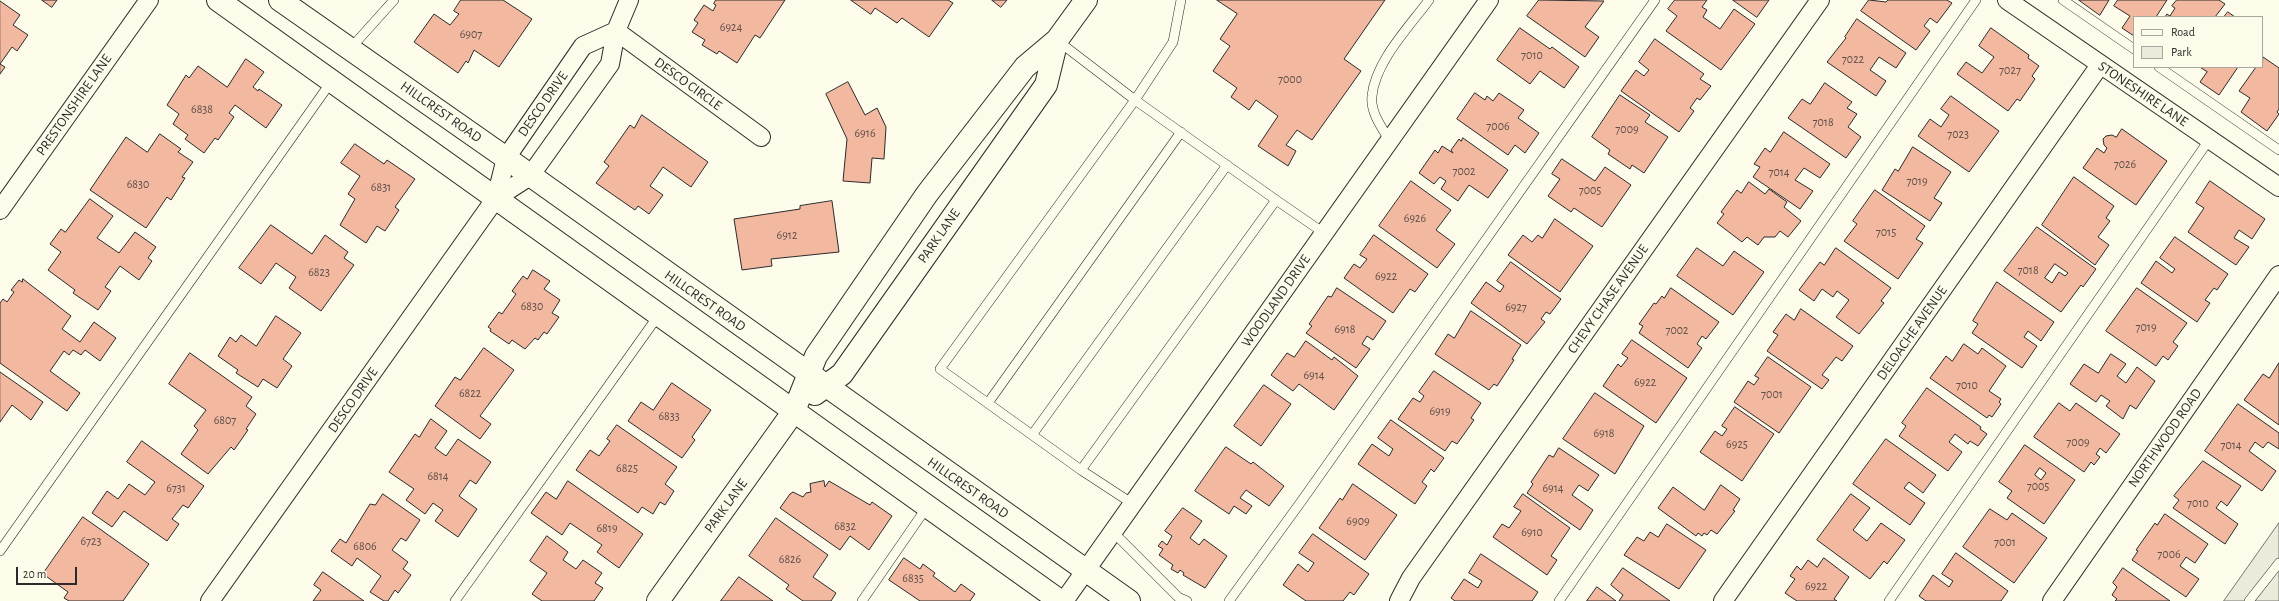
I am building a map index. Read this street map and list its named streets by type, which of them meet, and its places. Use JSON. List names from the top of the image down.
{
  "streets": {
    "main road": ["HILLCREST ROAD", "PARK LANE"],
    "street": [
      "DESCO CIRCLE",
      "STONESHIRE LANE",
      "DESCO DRIVE",
      "PRESTONSHIRE LANE",
      "CHEVY CHASE AVENUE",
      "WOODLAND DRIVE",
      "DELOACHE AVENUE",
      "NORTHWOOD ROAD"
    ]
  },
  "crossings": [
    ["DESCO CIRCLE", "DESCO DRIVE"],
    ["STONESHIRE LANE", "DELOACHE AVENUE"],
    ["DESCO DRIVE", "HILLCREST ROAD"],
    ["HILLCREST ROAD", "PARK LANE"],
    ["HILLCREST ROAD", "WOODLAND DRIVE"]
  ],
  "house_numbers": [
    "6924",
    "6907",
    "7010",
    "7022",
    "7027",
    "7000",
    "6838",
    "7018",
    "7006",
    "7009",
    "6916",
    "7023",
    "7026",
    "7002",
    "7014",
    "7019",
    "6830",
    "6831",
    "7005",
    "6926",
    "7015",
    "6912",
    "7018",
    "6823",
    "6922",
    "6830",
    "6927",
    "7019",
    "6918",
    "7002",
    "6914",
    "6922",
    "7010",
    "6822",
    "7001",
    "6919",
    "6833",
    "6807",
    "6918",
    "7009",
    "6925",
    "7014",
    "6825",
    "6814",
    "7005",
    "6731",
    "6914",
    "7010",
    "6909",
    "6832",
    "6819",
    "6910",
    "6723",
    "7001",
    "6806",
    "7006",
    "6826",
    "6835",
    "6922"
  ],
  "legend": ["Road", "Park"],
  "scale_bar": "20 m"
}
